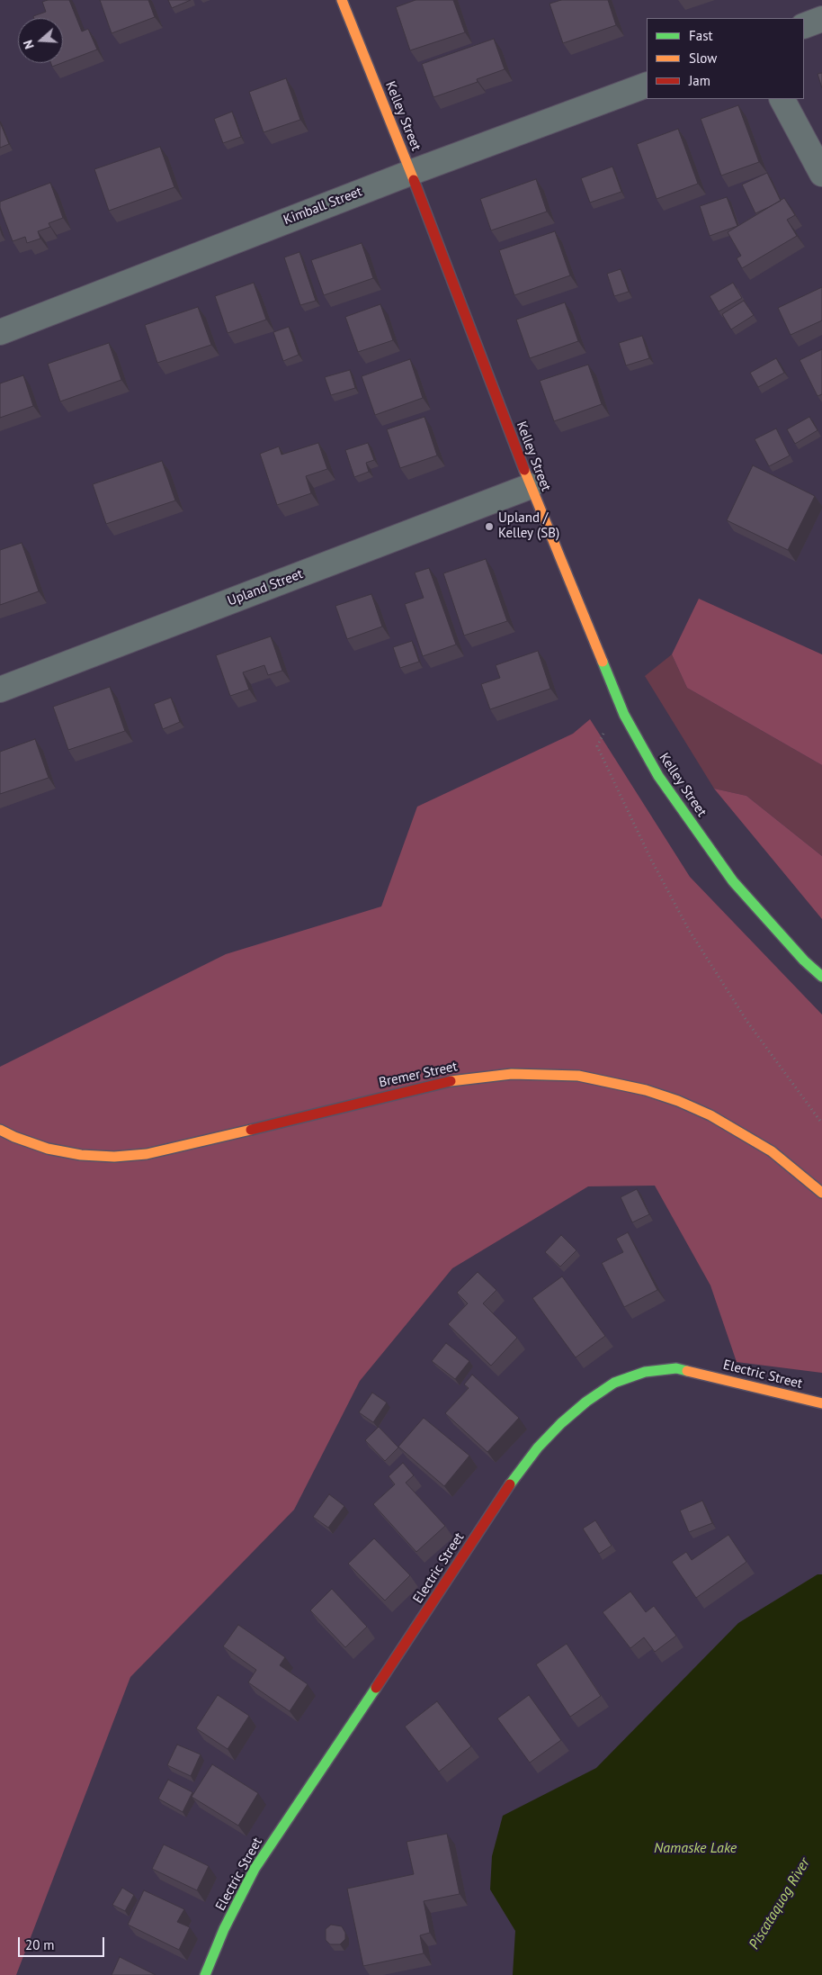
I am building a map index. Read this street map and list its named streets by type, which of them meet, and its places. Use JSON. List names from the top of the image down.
{
  "streets": {
    "street": [
      "Kelley Street",
      "Kimball Street",
      "Upland Street",
      "Bremer Street",
      "Electric Street"
    ]
  },
  "crossings": [
    ["Kelley Street", "Kimball Street"],
    ["Kelley Street", "Upland Street"]
  ],
  "water": ["Namaske Lake", "Piscataquog River"],
  "places": ["Upland / Kelley (SB)"],
  "legend": ["Fast", "Slow", "Jam"],
  "scale_bar": "20 m",
  "north": "left"
}
